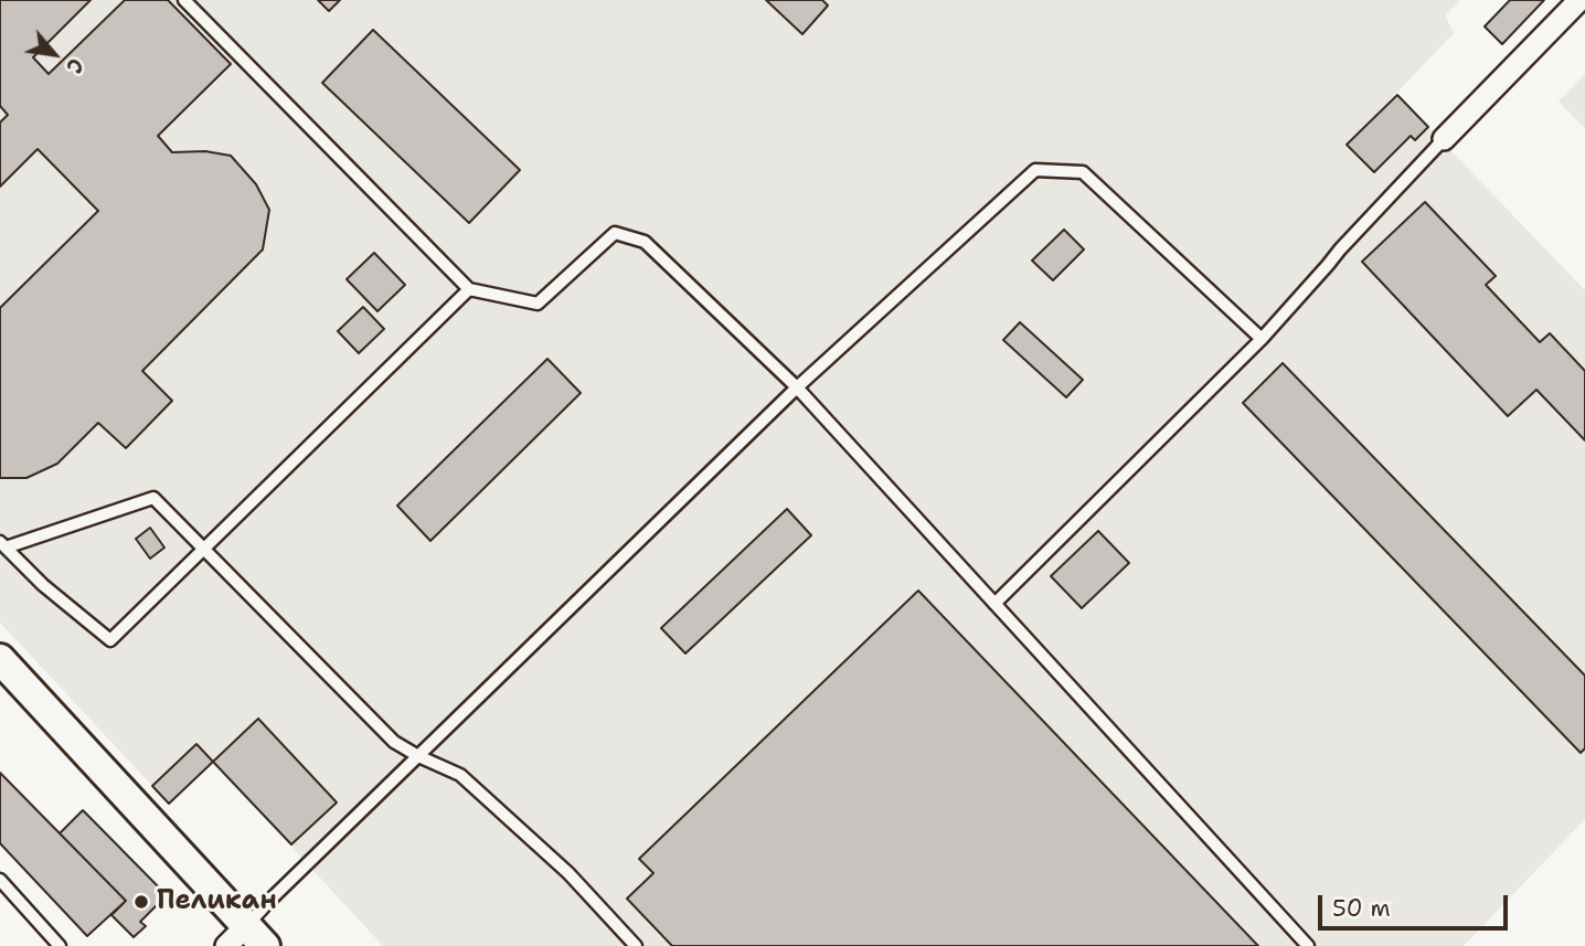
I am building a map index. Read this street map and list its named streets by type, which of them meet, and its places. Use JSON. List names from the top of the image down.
{
  "places": ["Пеликан"],
  "scale_bar": "50 m",
  "north": "bottom right"
}
